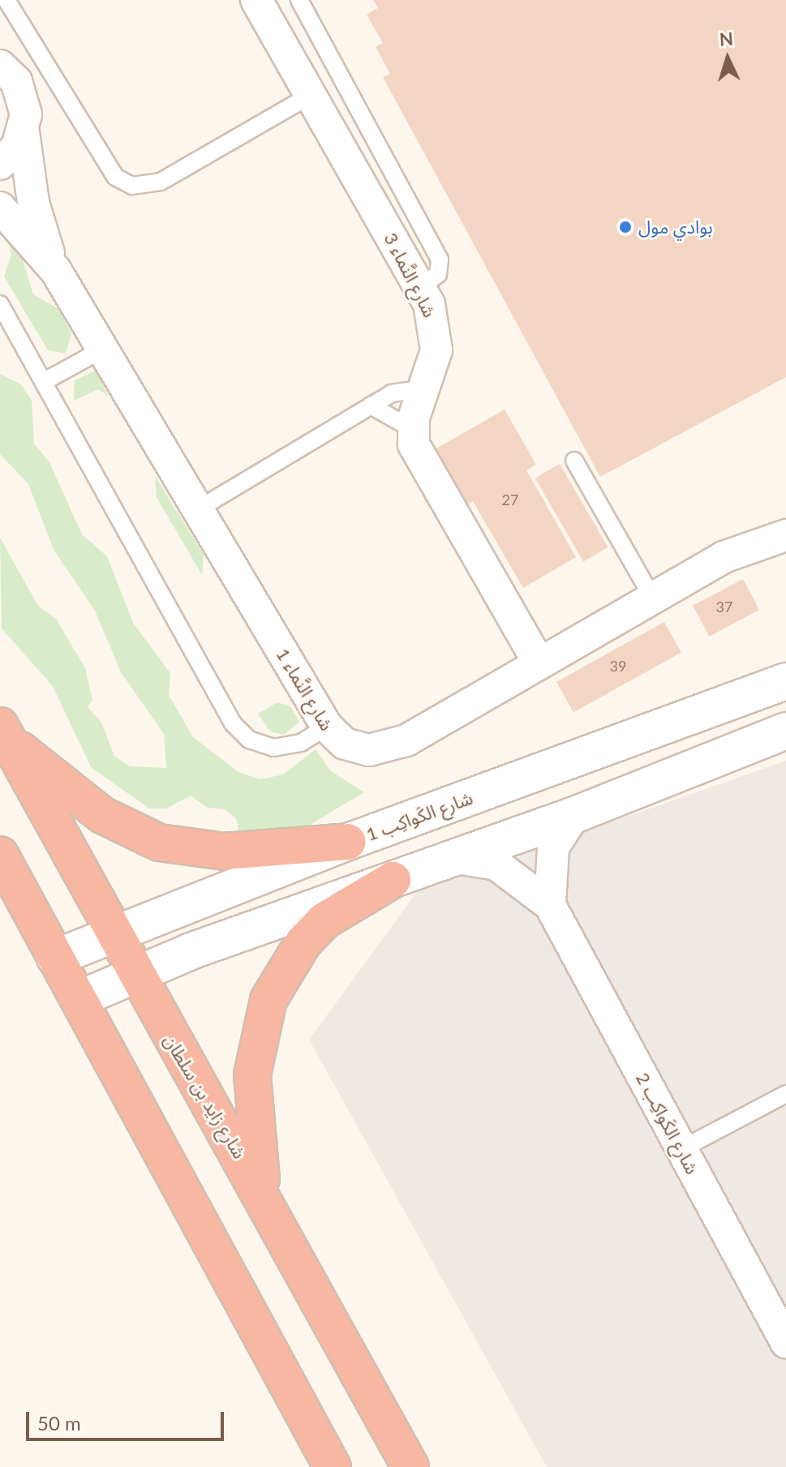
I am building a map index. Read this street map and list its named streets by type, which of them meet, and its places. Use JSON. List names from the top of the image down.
{
  "streets": {
    "highway": ["شارع زايد بن سلطان"],
    "street": [
      "شارع النَّماء 3",
      "شارع النَّماء 1",
      "شارع الكَواكِب 1",
      "شارع الكَواكِب 2"
    ]
  },
  "crossings": [
    ["شارع الكَواكِب 1", "شارع زايد بن سلطان"]
  ],
  "places": ["بوادي مول"],
  "house_numbers": ["27", "37", "39"],
  "scale_bar": "50 m",
  "north": "top"
}
